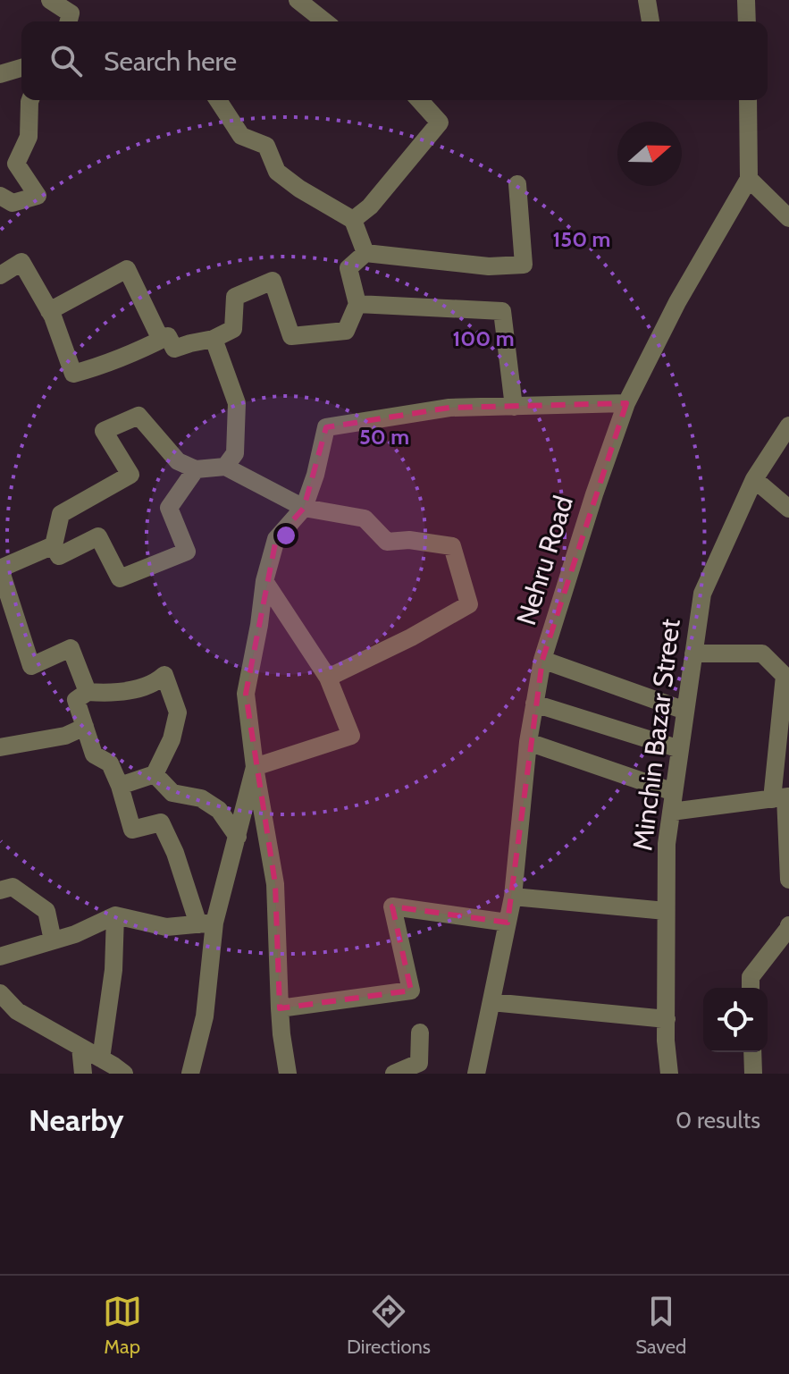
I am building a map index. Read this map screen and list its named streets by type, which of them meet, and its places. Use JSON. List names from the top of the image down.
{
  "streets": {
    "street": ["Nehru Road", "Minchin Bazar Street"]
  },
  "north": "right",
  "page": {
    "search": "Search here",
    "heading": ["Nearby", "0 results"],
    "nav": ["Map", "Directions", "Saved"]
  },
  "rings": ["150 m", "100 m", "50 m"]
}
